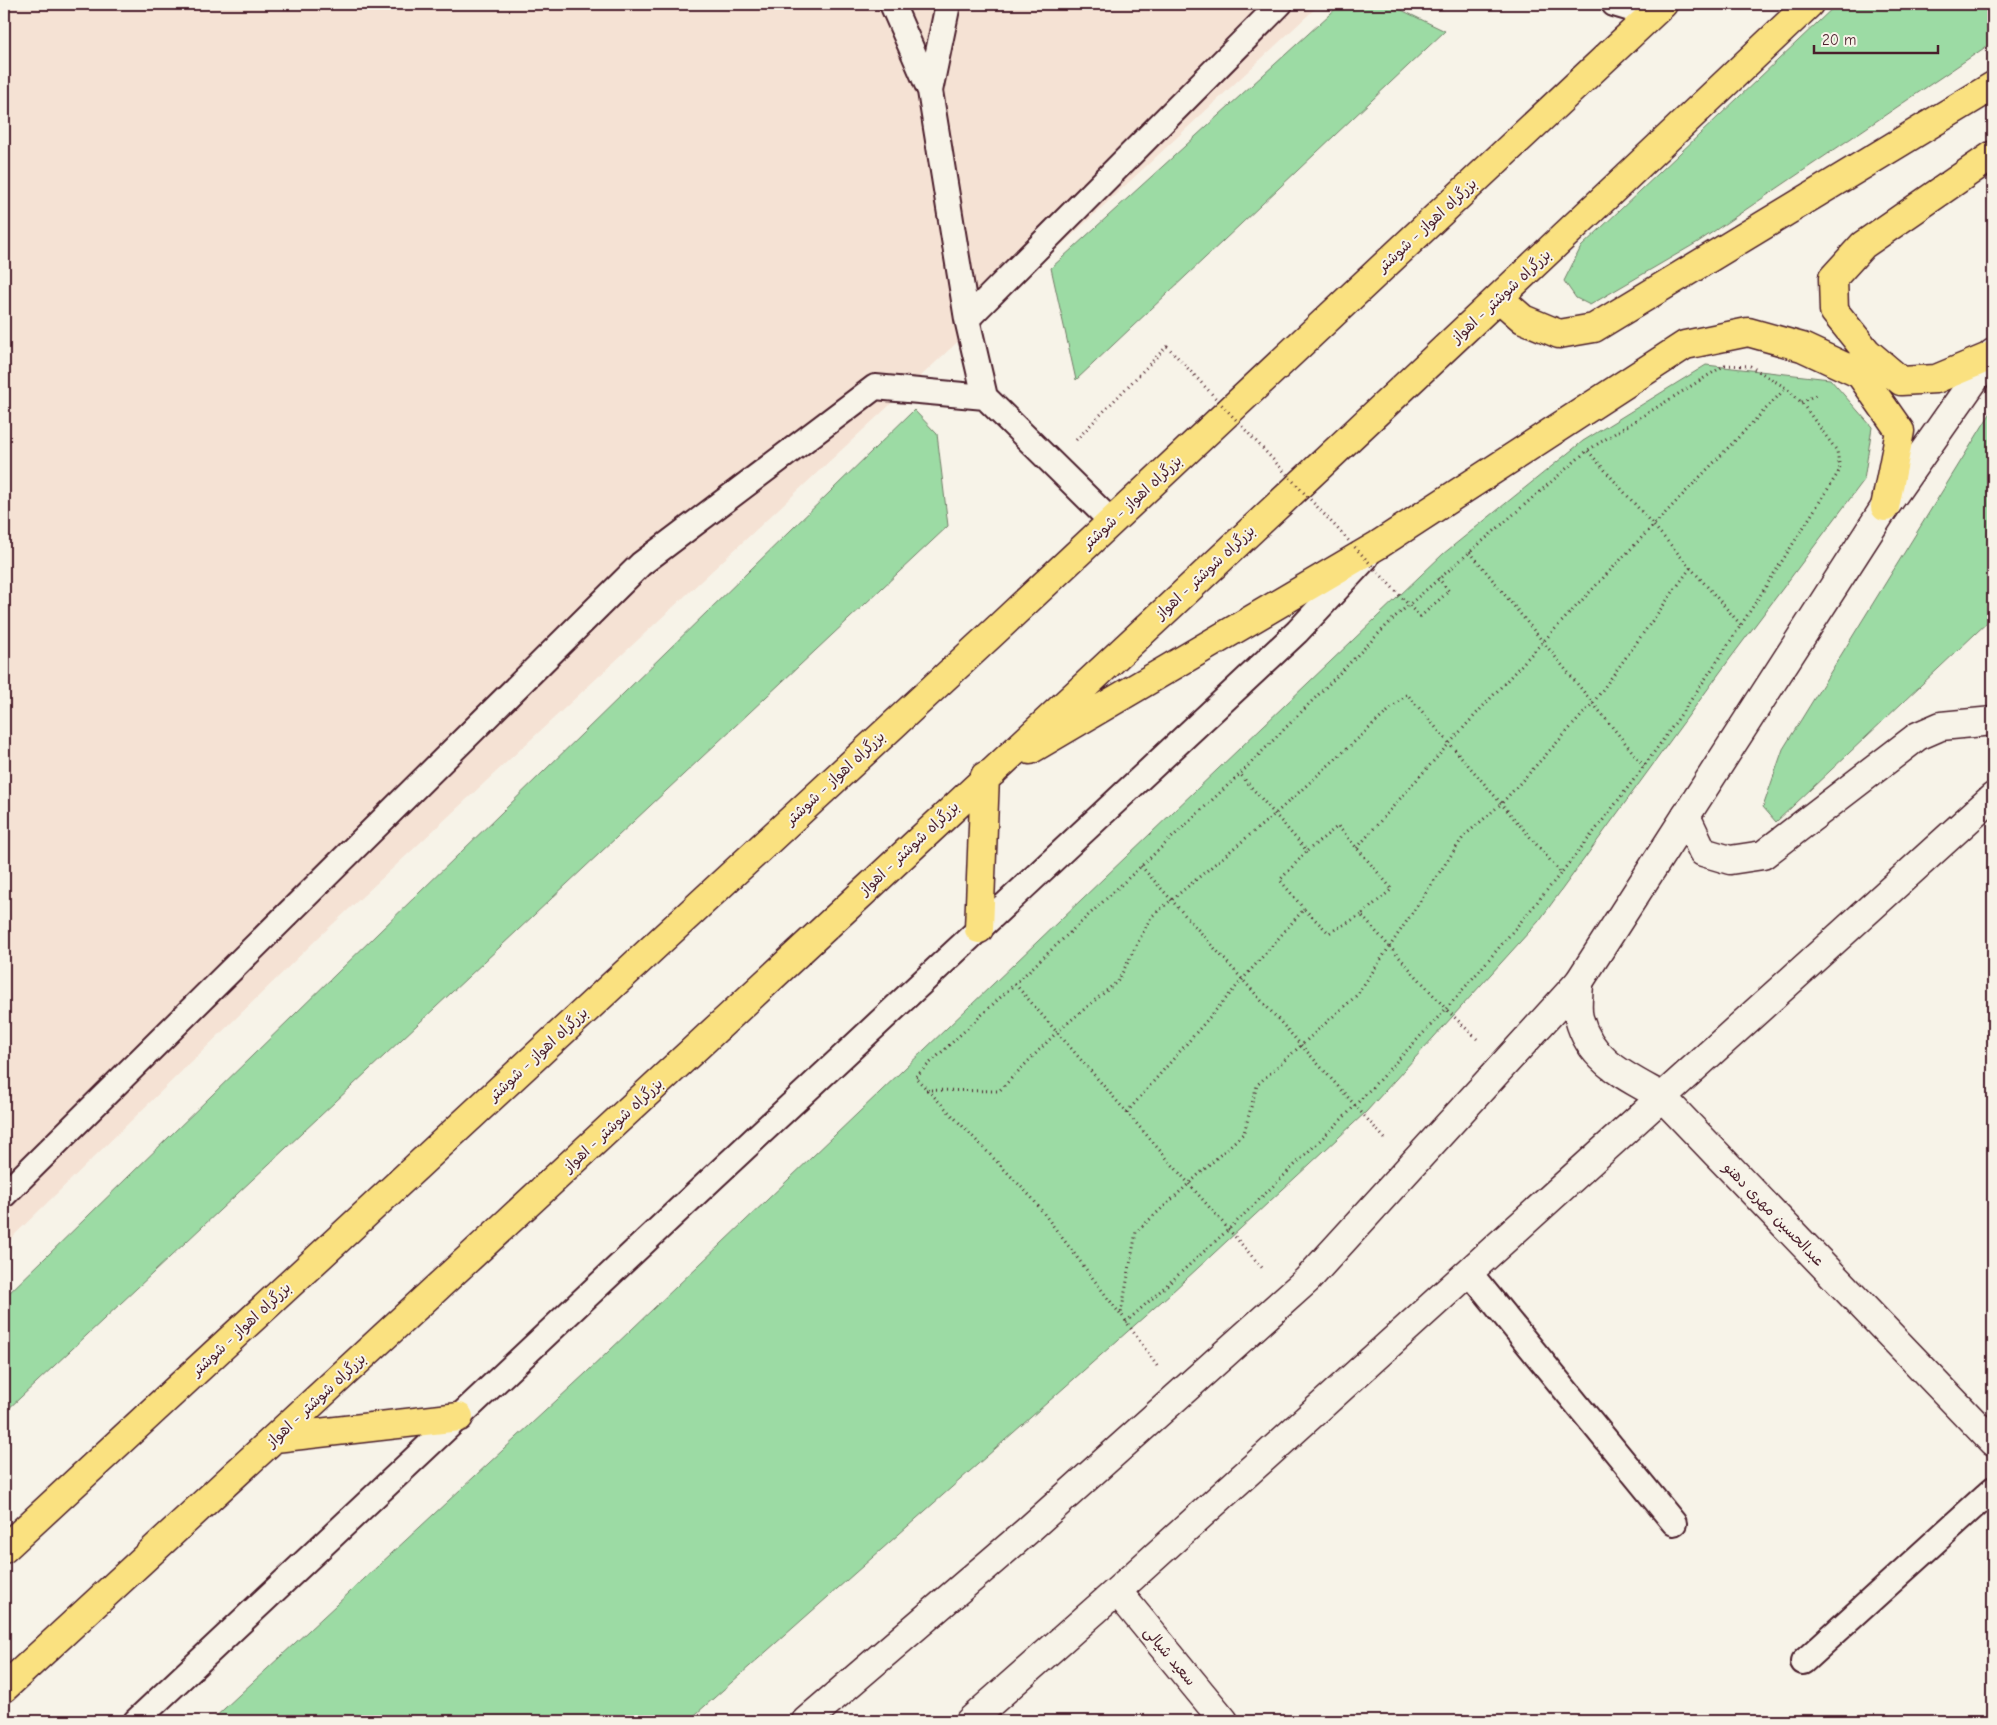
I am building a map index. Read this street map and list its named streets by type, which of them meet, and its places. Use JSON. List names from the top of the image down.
{
  "streets": {
    "highway": ["بزرگراه اهواز - شوشتر", "بزرگراه شوشتر - اهواز"],
    "street": ["عبدالحسین مهری دهنو", "سعید شیالی"]
  },
  "scale_bar": "20 m"
}
